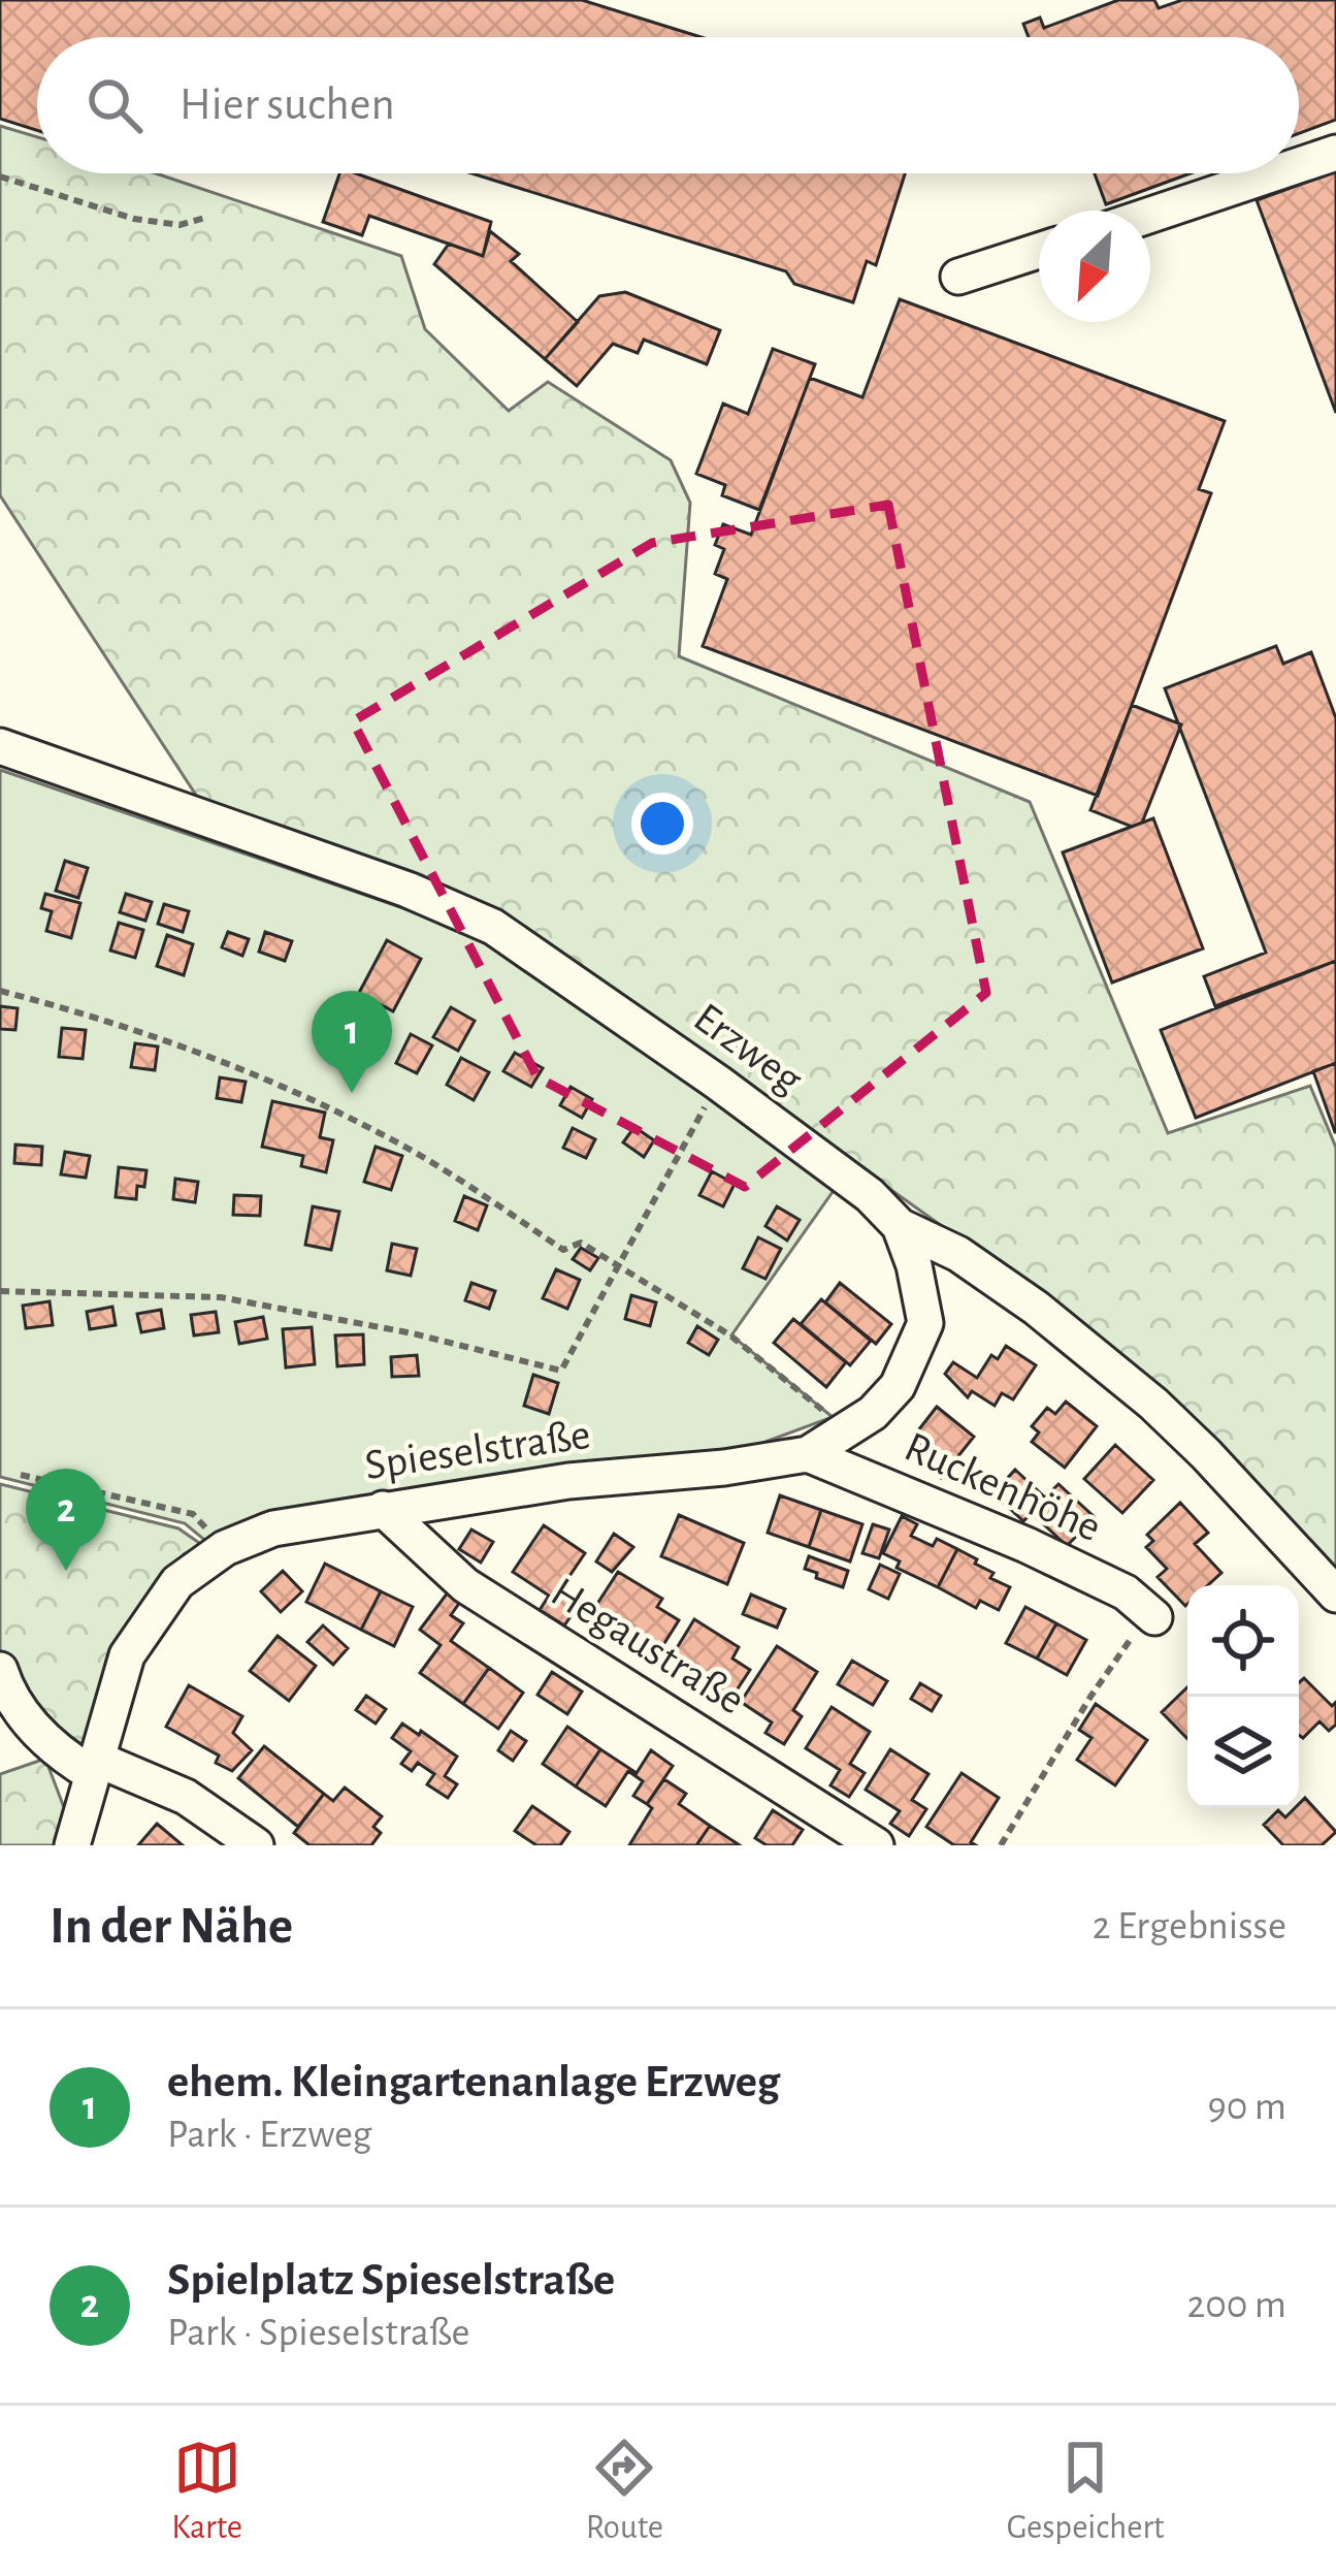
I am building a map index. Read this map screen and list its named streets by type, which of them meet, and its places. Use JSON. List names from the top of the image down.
{
  "streets": {
    "street": [
      "Erzweg",
      "Spieselstraße",
      "Ruckenhöhe",
      "Hegaustraße"
    ]
  },
  "crossings": [
    ["Erzweg", "Spieselstraße"],
    ["Spieselstraße", "Ruckenhöhe"],
    ["Spieselstraße", "Hegaustraße"]
  ],
  "north": "bottom left",
  "page": {
    "search": "Hier suchen",
    "pins": ["1", "2"],
    "heading": ["In der Nähe", "2 Ergebnisse"],
    "list": [
      {
        "mark": "1",
        "name": "ehem. Kleingartenanlage Erzweg",
        "note": "Park · Erzweg",
        "value": "90 m"
      },
      {
        "mark": "2",
        "name": "Spielplatz Spieselstraße",
        "note": "Park · Spieselstraße",
        "value": "200 m"
      }
    ],
    "nav": ["Karte", "Route", "Gespeichert"]
  }
}
